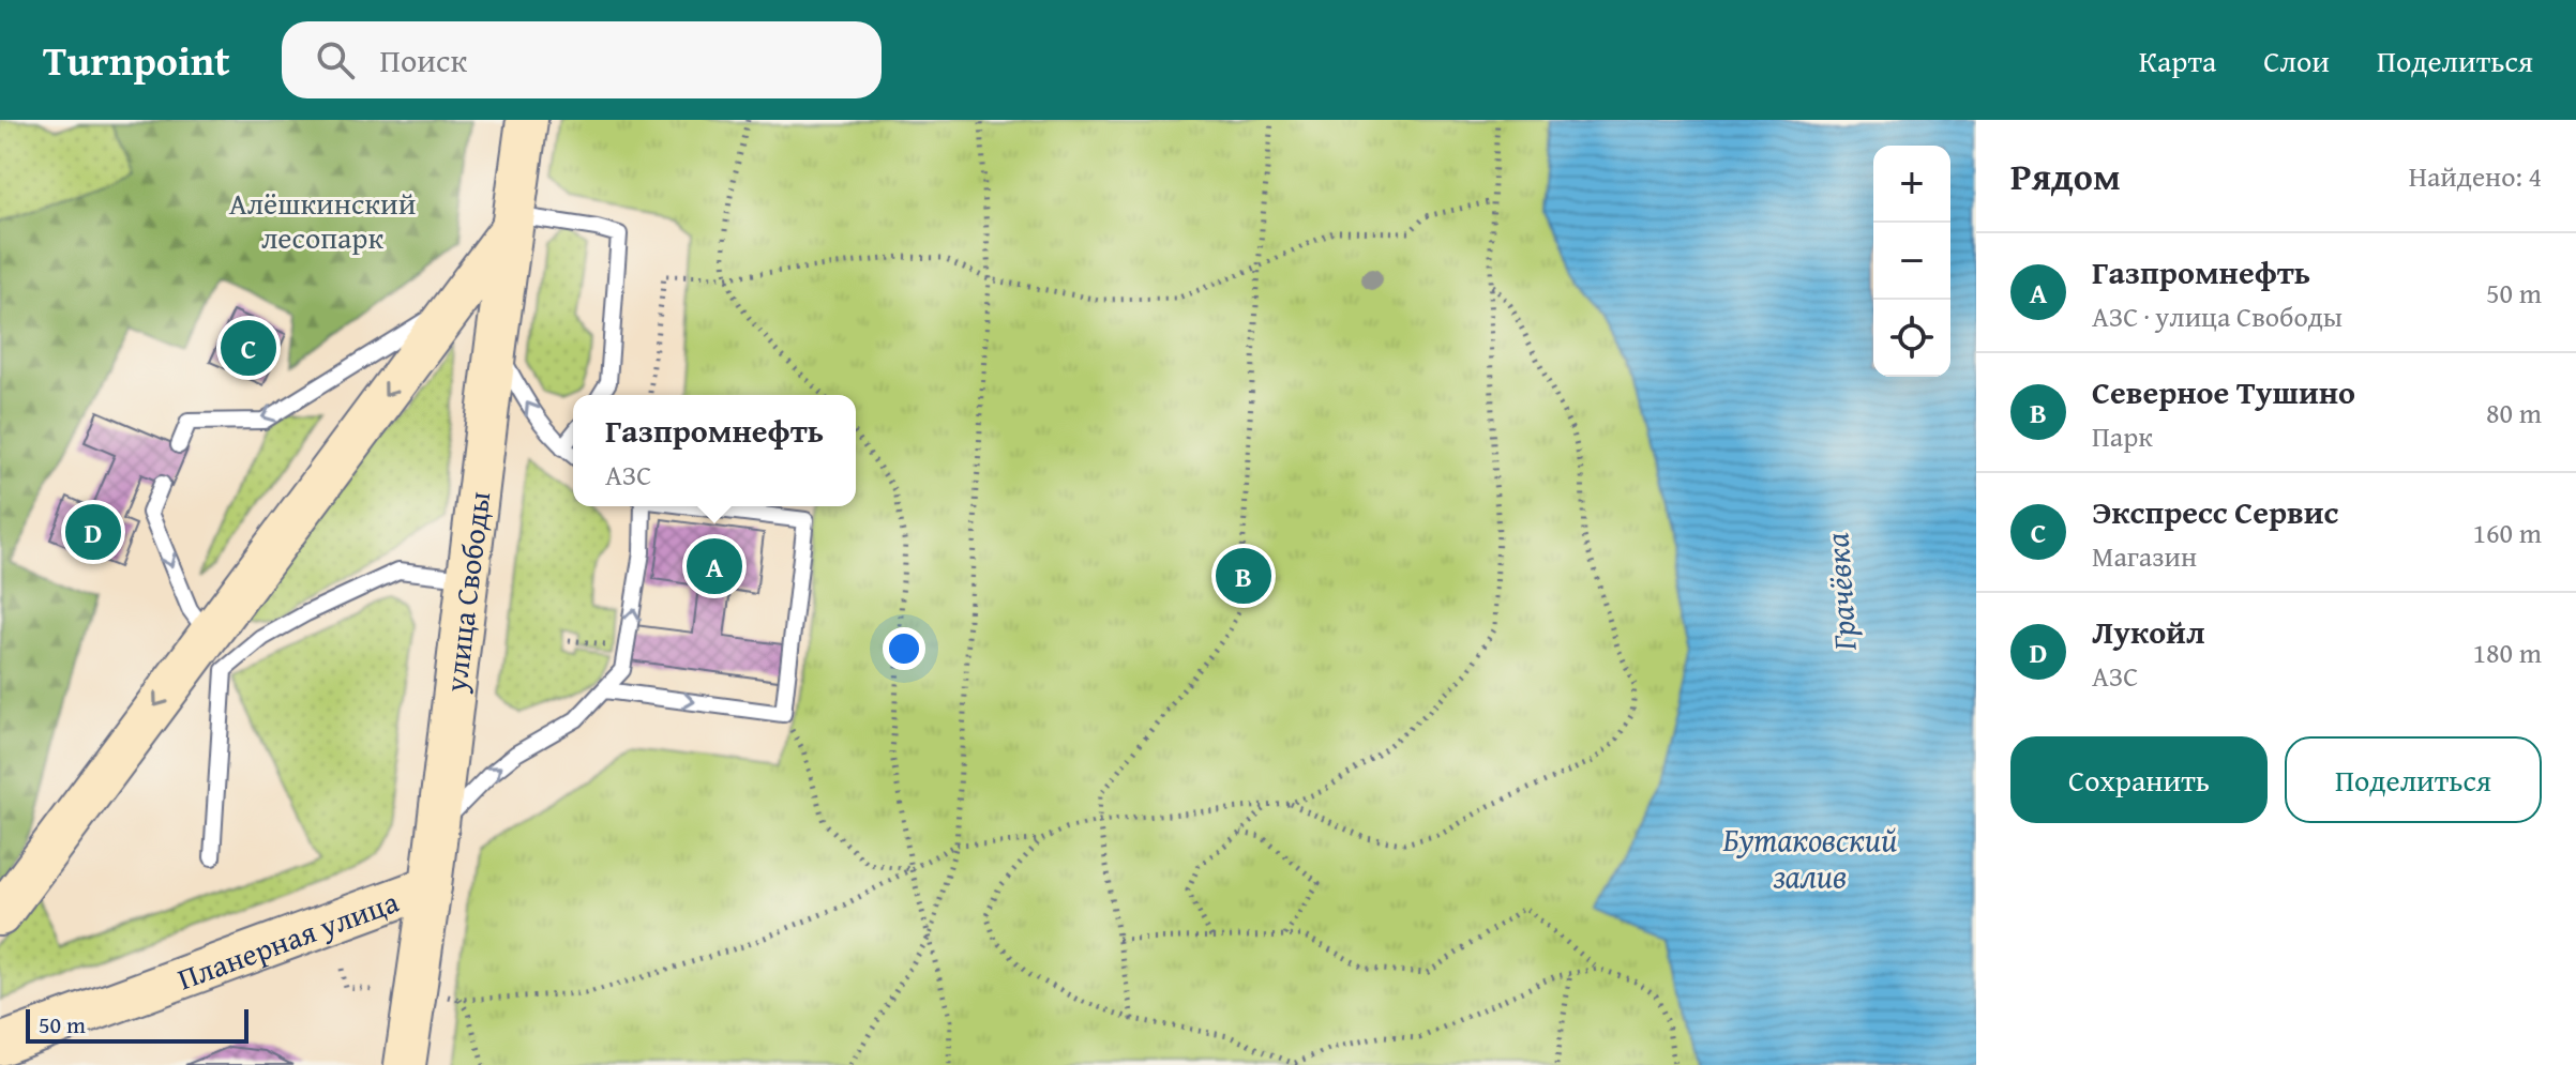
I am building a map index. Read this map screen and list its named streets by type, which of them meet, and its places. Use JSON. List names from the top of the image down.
{
  "streets": {
    "main road": ["улица Свободы", "Планерная улица"]
  },
  "crossings": [
    ["улица Свободы", "Планерная улица"]
  ],
  "water": ["Грачёвка", "Бутаковский залив"],
  "parks": ["Алёшкинский лесопарк"],
  "scale_bar": "50 m",
  "page": {
    "header": "Turnpoint",
    "search": "Поиск",
    "nav": ["Карта", "Слои", "Поделиться"],
    "heading": ["Рядом", "Найдено: 4"],
    "map_buttons": ["+", "−"],
    "list": [
      {
        "mark": "A",
        "name": "Газпромнефть",
        "note": "АЗС · улица Свободы",
        "value": "50 m"
      },
      {
        "mark": "B",
        "name": "Северное Тушино",
        "note": "Парк",
        "value": "80 m"
      },
      {
        "mark": "C",
        "name": "Экспресс Сервис",
        "note": "Магазин",
        "value": "160 m"
      },
      {
        "mark": "D",
        "name": "Лукойл",
        "note": "АЗС",
        "value": "180 m"
      }
    ],
    "pins": [
      "C",
      "D",
      "A",
      "B"
    ],
    "popup": ["Газпромнефть", "АЗС"],
    "buttons": ["Сохранить", "Поделиться"],
    "scale": "50 m"
  }
}
